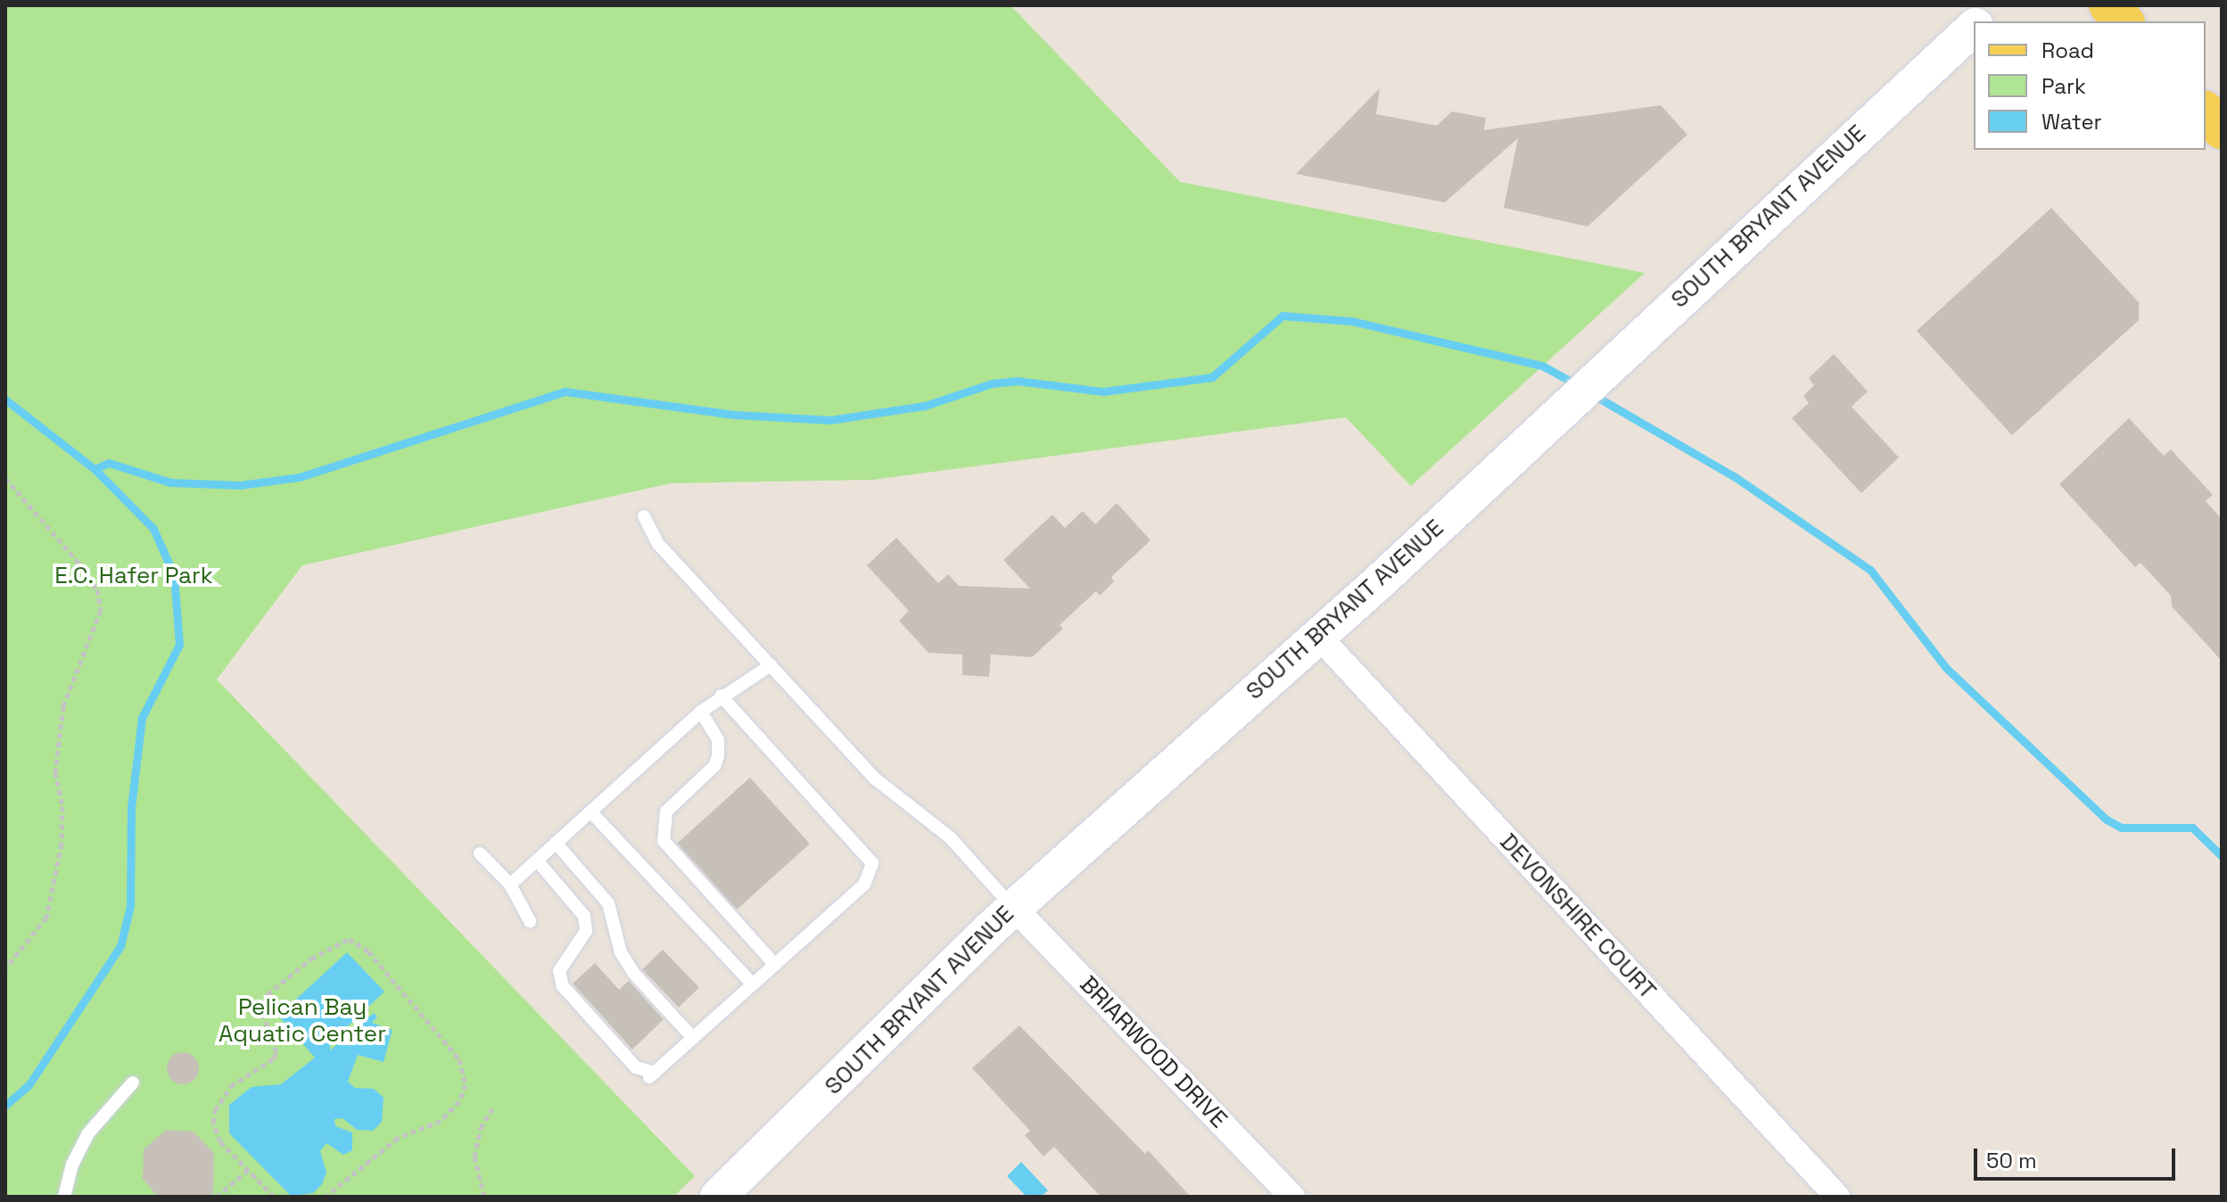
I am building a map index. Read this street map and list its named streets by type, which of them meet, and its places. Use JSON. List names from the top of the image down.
{
  "streets": {
    "main road": ["SOUTH BRYANT AVENUE"],
    "street": ["DEVONSHIRE COURT", "BRIARWOOD DRIVE"]
  },
  "crossings": [
    ["SOUTH BRYANT AVENUE", "DEVONSHIRE COURT"],
    ["SOUTH BRYANT AVENUE", "BRIARWOOD DRIVE"]
  ],
  "parks": ["E.C. Hafer Park", "Pelican Bay Aquatic Center"],
  "legend": ["Road", "Park", "Water"],
  "scale_bar": "50 m"
}
